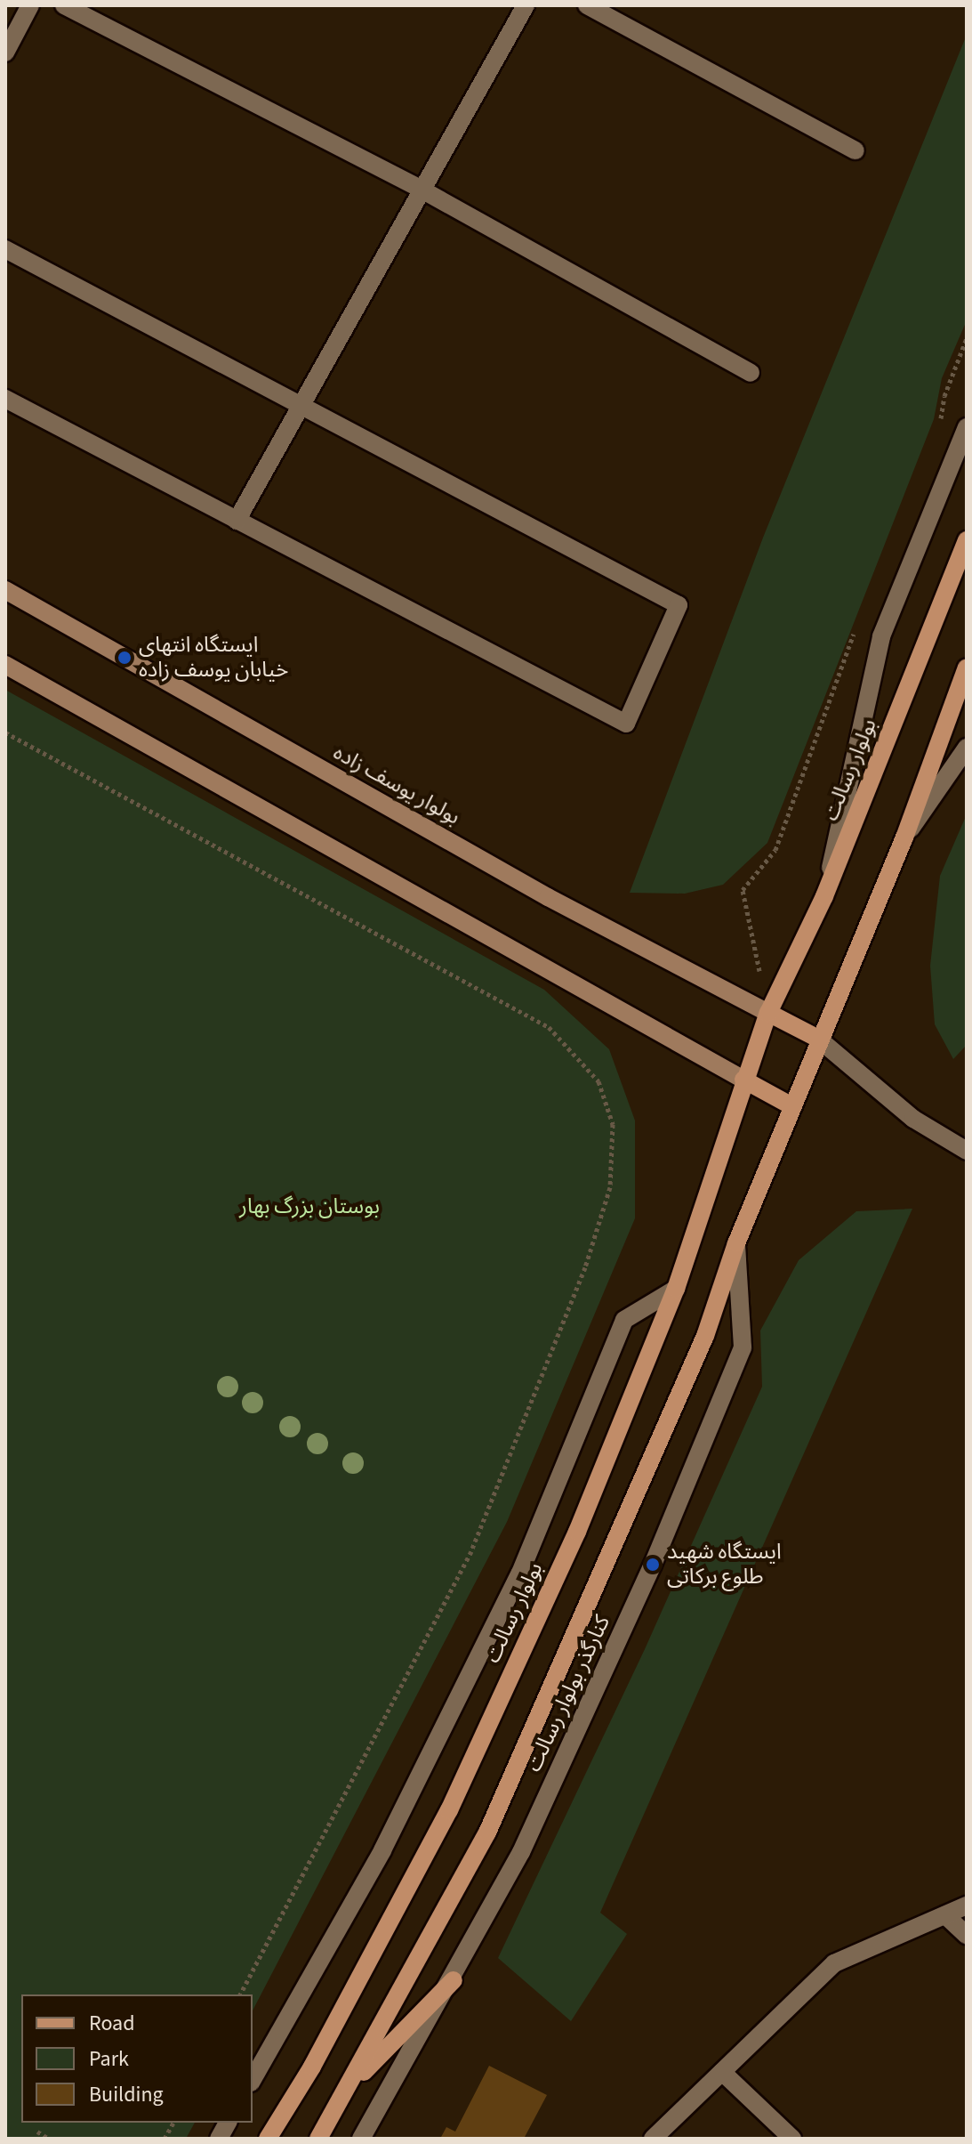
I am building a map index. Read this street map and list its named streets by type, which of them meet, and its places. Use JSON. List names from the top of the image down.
{
  "streets": {
    "main road": ["بولوار رسالت", "بولوار یوسف زاده"],
    "street": ["کنارگذر بولوار رسالت"]
  },
  "crossings": [
    ["بولوار رسالت", "بولوار یوسف زاده"]
  ],
  "parks": ["بوستان بزرگ بهار"],
  "places": ["ایستگاه انتهای خیابان یوسف زاده", "ایستگاه شهید طلوع برکاتی"],
  "legend": ["Road", "Park", "Building"]
}
